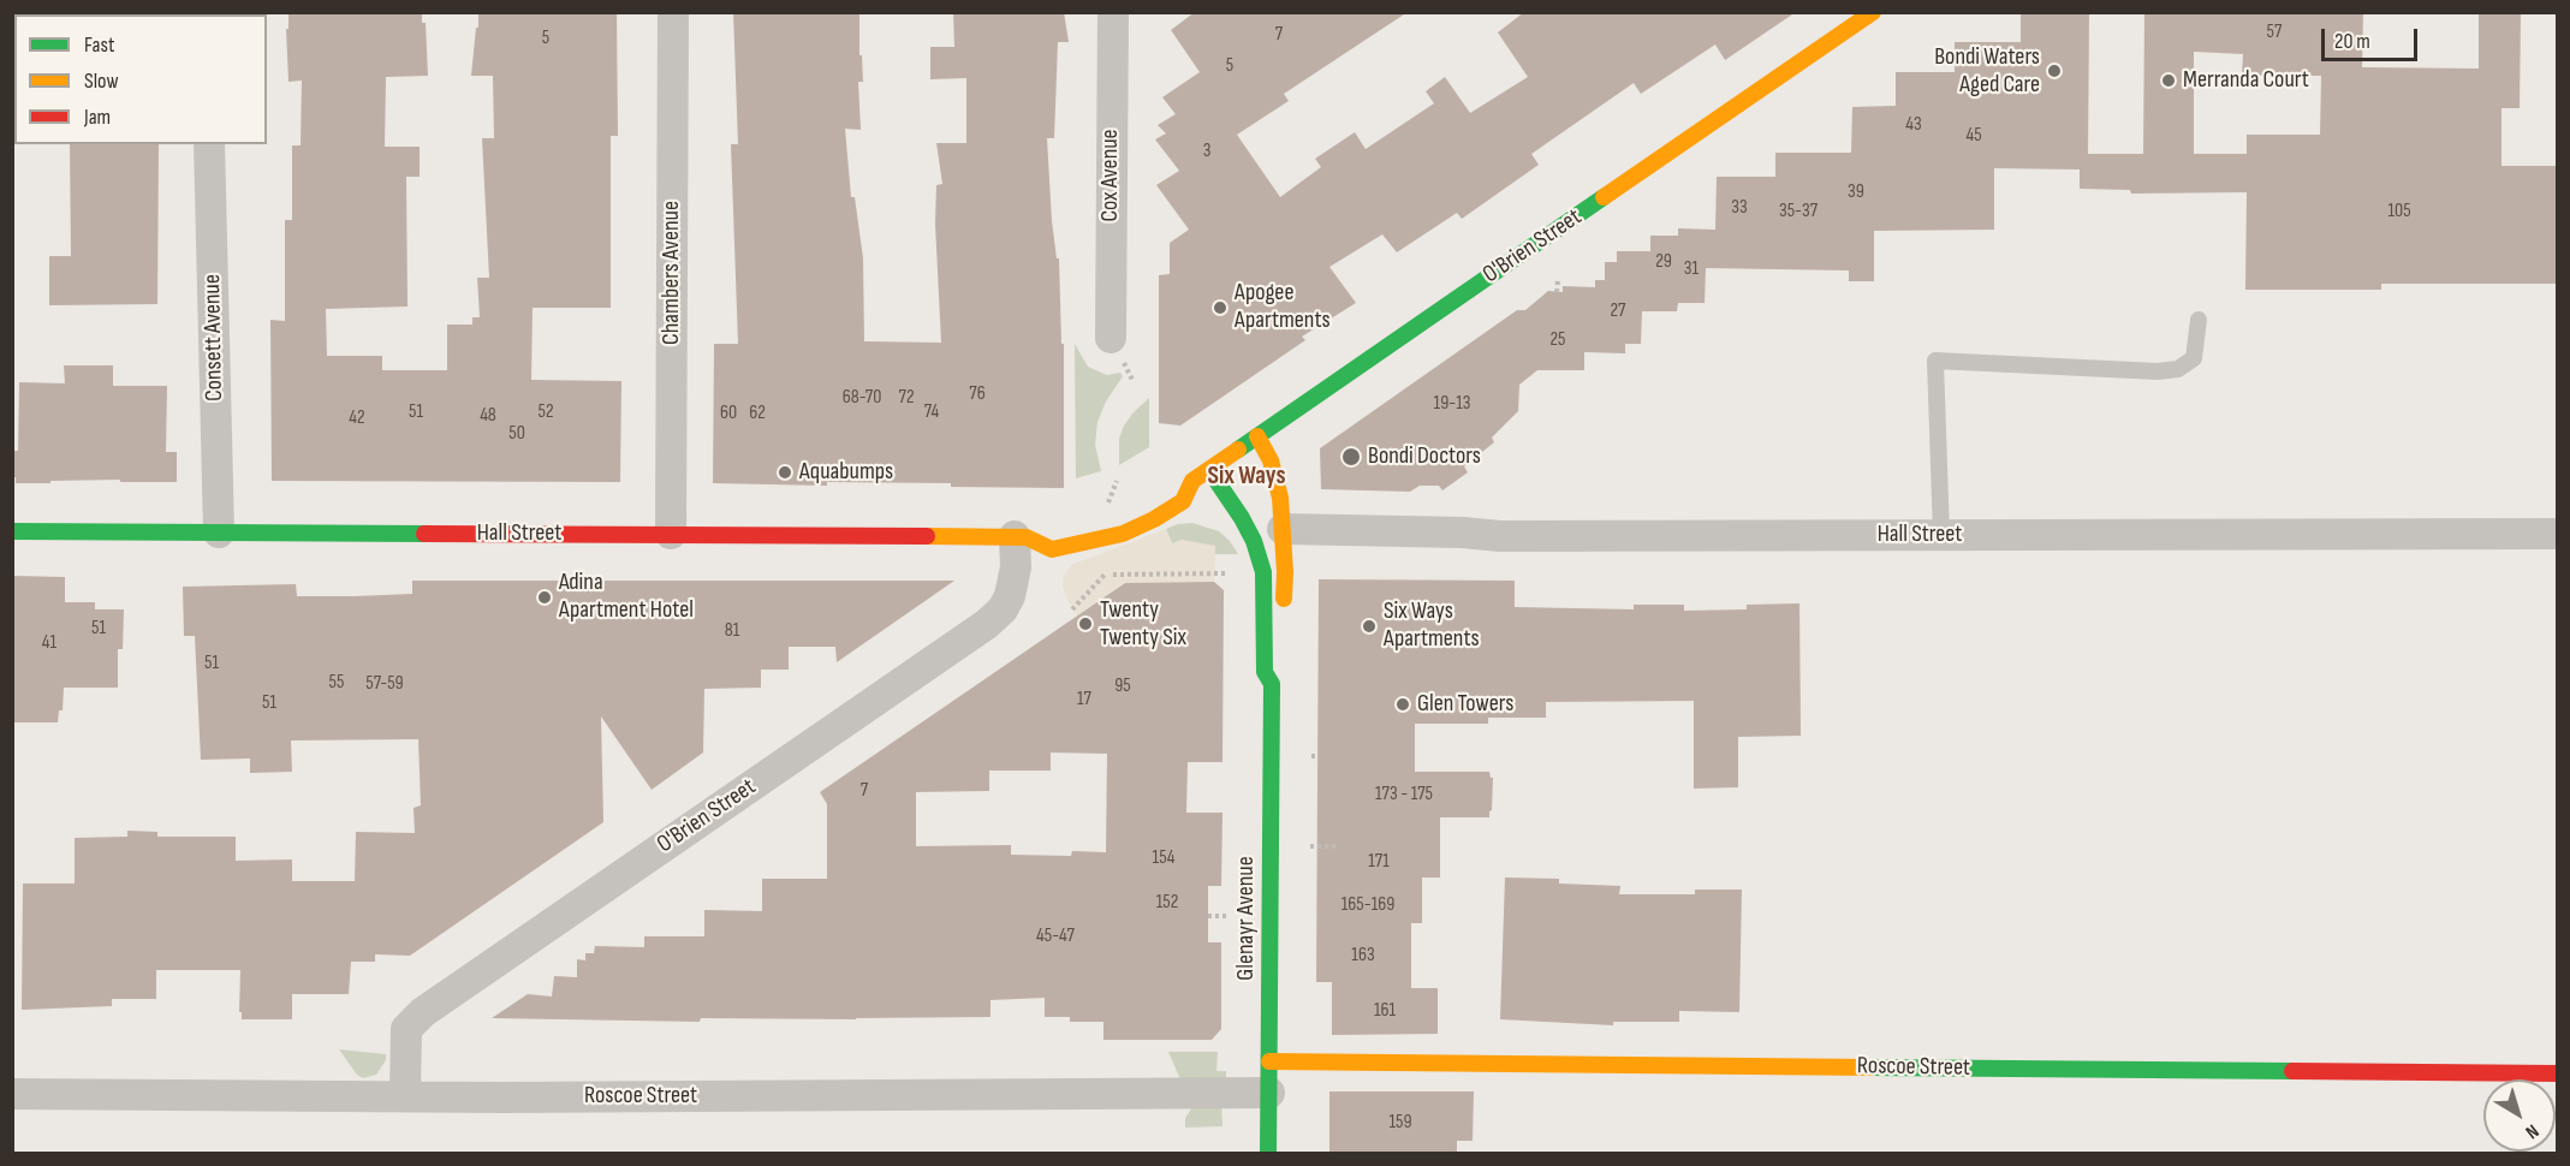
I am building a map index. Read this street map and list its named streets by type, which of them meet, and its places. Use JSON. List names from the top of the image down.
{
  "streets": {
    "street": [
      "Cox Avenue",
      "O'Brien Street",
      "Chambers Avenue",
      "Consett Avenue",
      "Hall Street",
      "Glenayr Avenue",
      "Roscoe Street"
    ]
  },
  "crossings": [
    ["O'Brien Street", "Hall Street"],
    ["O'Brien Street", "Glenayr Avenue"],
    ["O'Brien Street", "Roscoe Street"],
    ["Chambers Avenue", "Hall Street"],
    ["Consett Avenue", "Hall Street"],
    ["Glenayr Avenue", "Roscoe Street"]
  ],
  "districts": ["Six Ways"],
  "places": [
    "Bondi Waters Aged Care",
    "Merranda Court",
    "Apogee Apartments",
    "Bondi Doctors",
    "Aquabumps",
    "Adina Apartment Hotel",
    "Twenty Twenty Six",
    "Six Ways Apartments",
    "Glen Towers"
  ],
  "house_numbers": [
    "57",
    "7",
    "5",
    "5",
    "43",
    "45",
    "3",
    "39",
    "33",
    "35-37",
    "105",
    "29",
    "31",
    "27",
    "25",
    "76",
    "68-70",
    "72",
    "19-13",
    "51",
    "52",
    "74",
    "60",
    "62",
    "48",
    "42",
    "50",
    "51",
    "81",
    "41",
    "51",
    "55",
    "57-59",
    "95",
    "17",
    "51",
    "7",
    "173 - 175",
    "154",
    "171",
    "152",
    "165-169",
    "45-47",
    "163",
    "161",
    "159"
  ],
  "legend": ["Fast", "Slow", "Jam"],
  "scale_bar": "20 m",
  "north": "bottom right"
}
